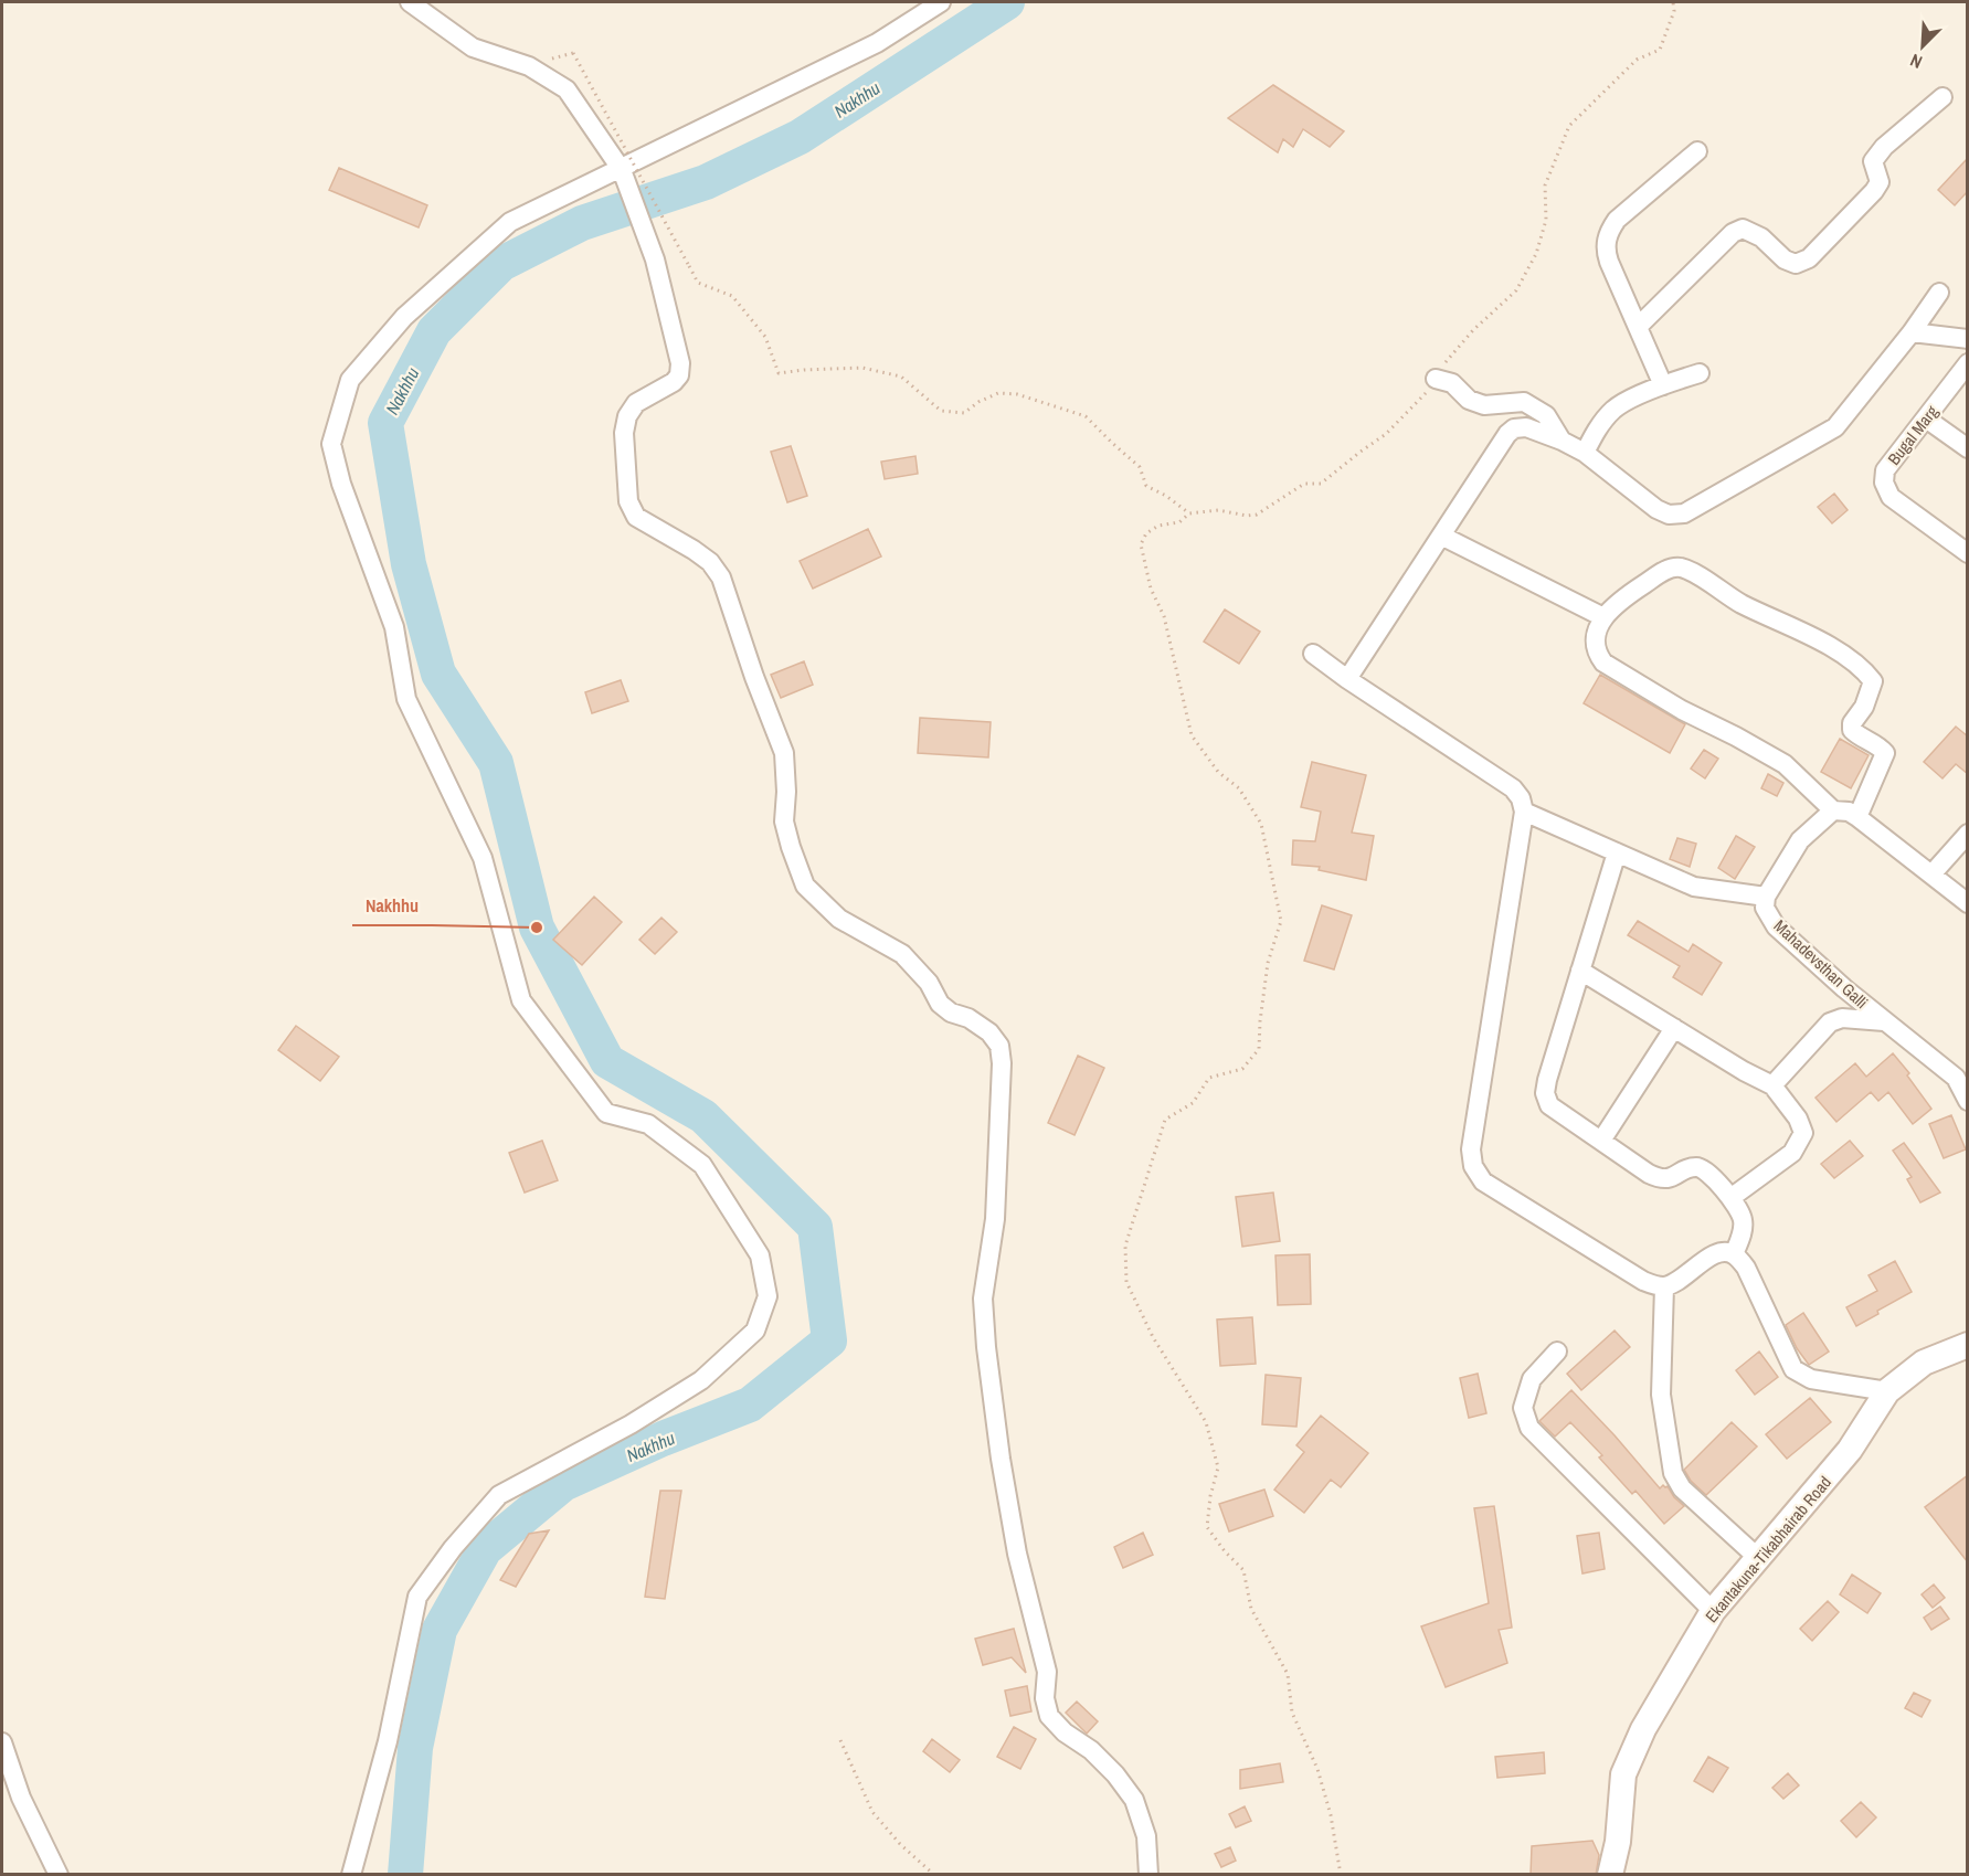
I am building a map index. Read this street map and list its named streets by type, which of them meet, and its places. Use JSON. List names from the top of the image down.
{
  "streets": {
    "main road": ["Ekantakuna-Tikabhairab Road"],
    "street": ["Bugal Marg", "Mahadevsthan Galli"]
  },
  "water": ["Nakhhu"],
  "places": ["Nakhhu"],
  "north": "bottom left"
}
